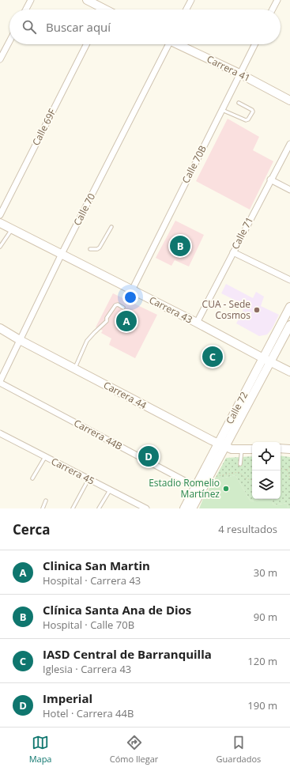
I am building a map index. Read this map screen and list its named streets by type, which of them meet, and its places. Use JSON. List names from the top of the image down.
{
  "streets": {
    "street": [
      "Carrera 41",
      "Calle 69F",
      "Calle 70B",
      "Calle 70",
      "Calle 71",
      "Carrera 43",
      "Carrera 44",
      "Calle 72",
      "Carrera 44B",
      "Carrera 45"
    ]
  },
  "crossings": [
    ["Carrera 41", "Calle 70B"],
    ["Calle 70B", "Carrera 43"],
    ["Calle 70", "Carrera 43"],
    ["Calle 70", "Carrera 44"],
    ["Calle 70", "Carrera 44B"],
    ["Calle 71", "Carrera 43"],
    ["Carrera 43", "Calle 72"],
    ["Carrera 44", "Calle 72"],
    ["Calle 72", "Carrera 44B"]
  ],
  "places": ["CUA - Sede Cosmos", "Estadio Romelio Martínez"],
  "page": {
    "search": "Buscar aquí",
    "pins": [
      "B",
      "A",
      "C",
      "D"
    ],
    "heading": ["Cerca", "4 resultados"],
    "list": [
      {
        "mark": "A",
        "name": "Clinica San Martin",
        "note": "Hospital · Carrera 43",
        "value": "30 m"
      },
      {
        "mark": "B",
        "name": "Clínica Santa Ana de Dios",
        "note": "Hospital · Calle 70B",
        "value": "90 m"
      },
      {
        "mark": "C",
        "name": "IASD Central de Barranquilla",
        "note": "Iglesia · Carrera 43",
        "value": "120 m"
      },
      {
        "mark": "D",
        "name": "Imperial",
        "note": "Hotel · Carrera 44B",
        "value": "190 m"
      }
    ],
    "nav": ["Mapa", "Cómo llegar", "Guardados"]
  }
}
